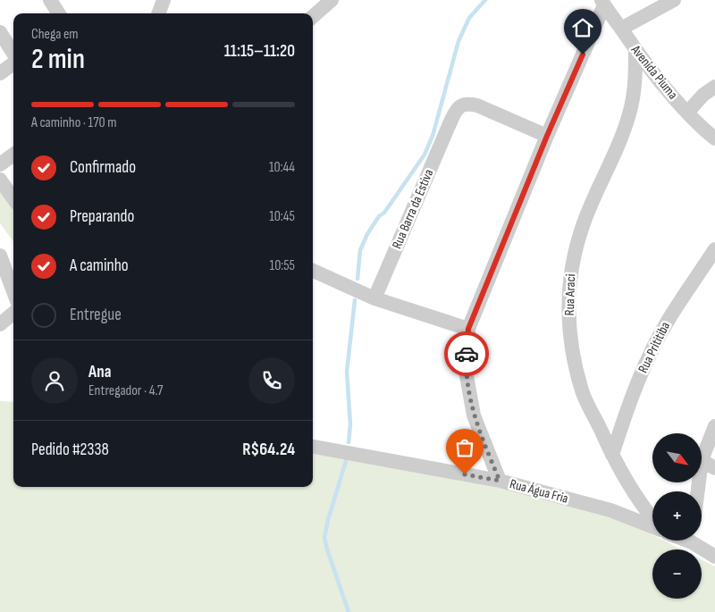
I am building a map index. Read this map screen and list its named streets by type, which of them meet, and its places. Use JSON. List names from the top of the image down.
{
  "streets": {
    "street": [
      "Avenida Piuma",
      "Rua Barra da Estiva",
      "Rua Araci",
      "Rua Prititiba",
      "Rua Água Fria"
    ]
  },
  "crossings": [
    ["Avenida Piuma", "Rua Araci"],
    ["Rua Araci", "Rua Prititiba"]
  ],
  "north": "bottom right",
  "page": {
    "heading": ["2 min", "Chega em", "11:15–11:20"],
    "panel": [
      "Ana",
      "Entregador · 4.7",
      "Pedido #2338",
      "R$64.24"
    ],
    "bar": "A caminho · 170 m",
    "list": [
      ["Confirmado", "10:44"],
      ["Preparando", "10:45"],
      ["A caminho", "10:55"],
      "Entregue"
    ],
    "map_buttons": ["+", "−"]
  }
}
